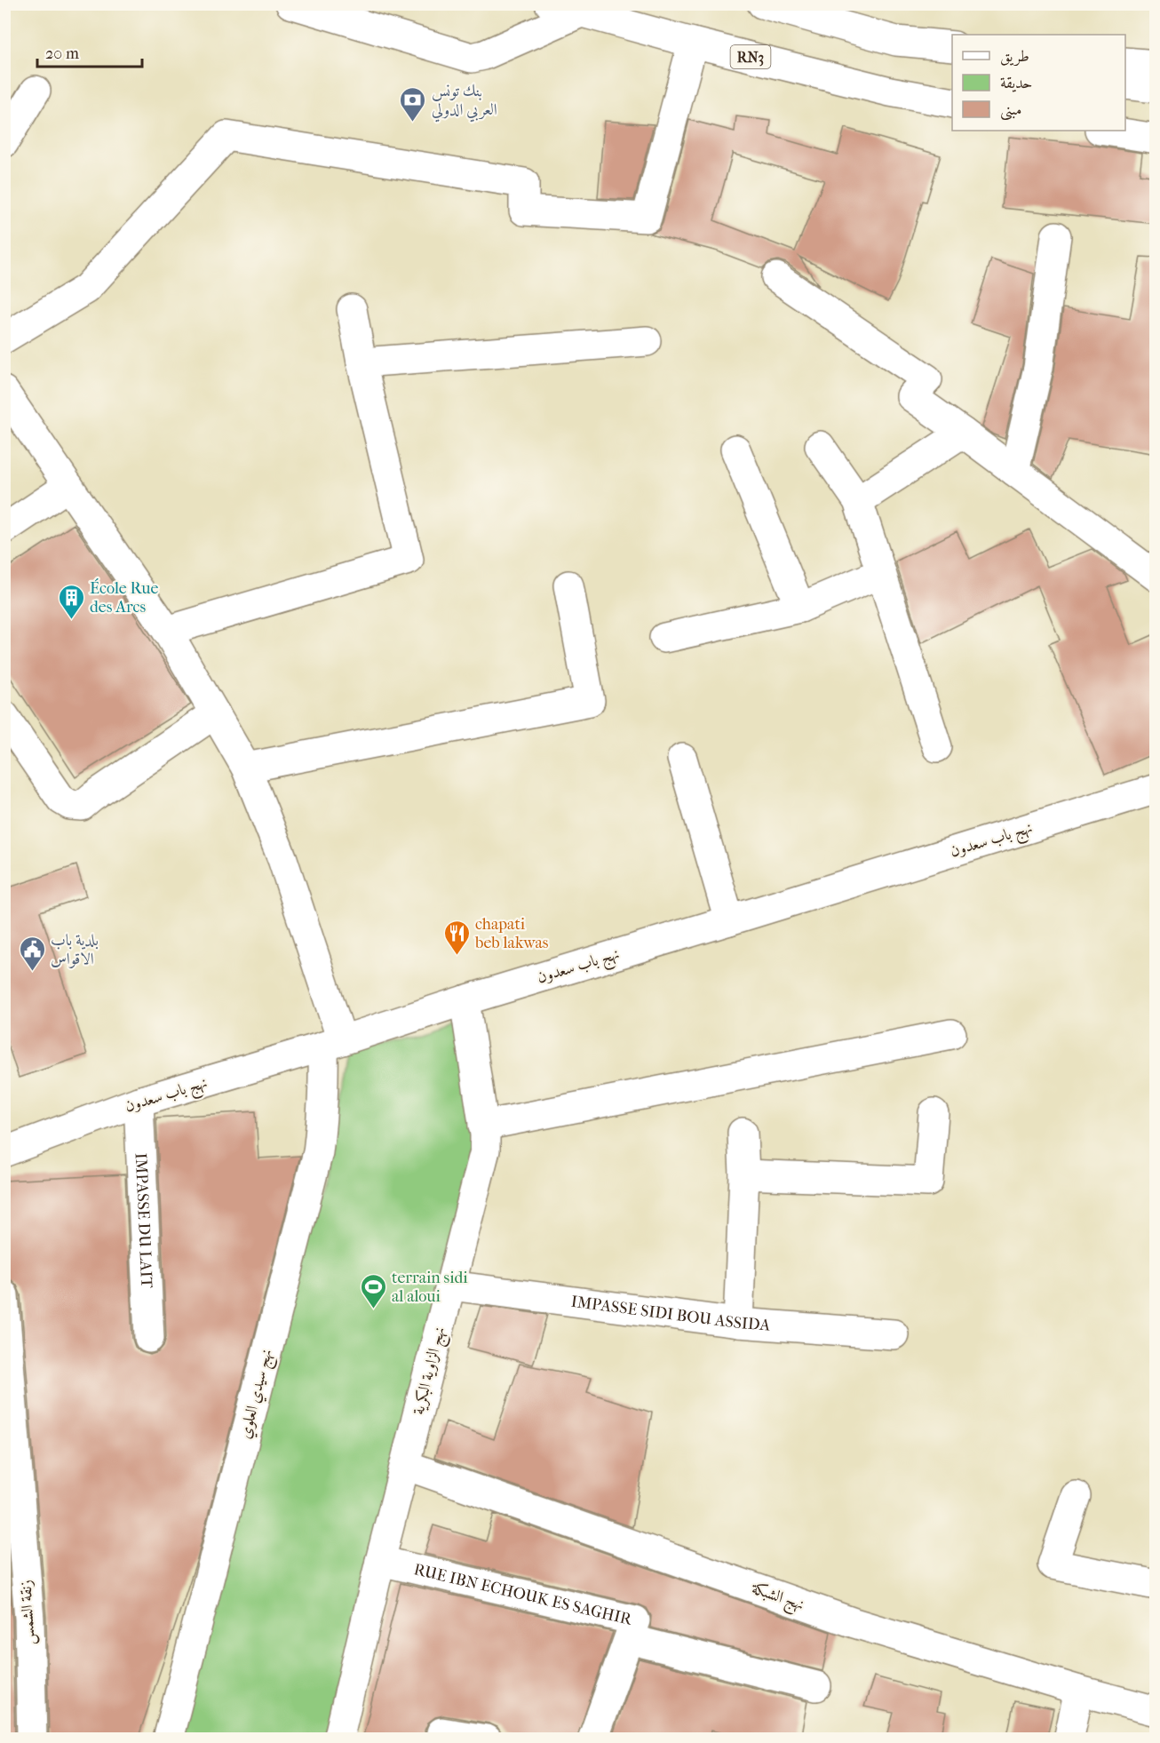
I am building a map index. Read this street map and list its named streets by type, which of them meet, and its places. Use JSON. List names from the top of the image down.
{
  "streets": {
    "street": [
      "RN3",
      "نهج باب سعدون",
      "IMPASSE DU LAIT",
      "IMPASSE SIDI BOU ASSIDA",
      "نهج الزاوية البكرية",
      "نهج سيدي العلوي",
      "RUE IBN ECHOUK ES SAGHIR",
      "نهج الشبكة",
      "زنقة الشمس"
    ]
  },
  "crossings": [
    ["نهج باب سعدون", "IMPASSE DU LAIT"],
    ["نهج باب سعدون", "نهج الزاوية البكرية"],
    ["نهج باب سعدون", "نهج سيدي العلوي"],
    ["IMPASSE SIDI BOU ASSIDA", "نهج الزاوية البكرية"],
    ["نهج الزاوية البكرية", "RUE IBN ECHOUK ES SAGHIR"],
    ["نهج الزاوية البكرية", "نهج الشبكة"]
  ],
  "places": {
    "bank": ["بنك تونس العربي الدولي"],
    "building": ["École Rue des Arcs"],
    "restaurant": ["chapati beb lakwas"],
    "public building": ["بلدية باب الاقواس"],
    "sports": ["terrain sidi al aloui"]
  },
  "legend": ["طريق", "حديقة", "مبنى"],
  "scale_bar": "20 m"
}
